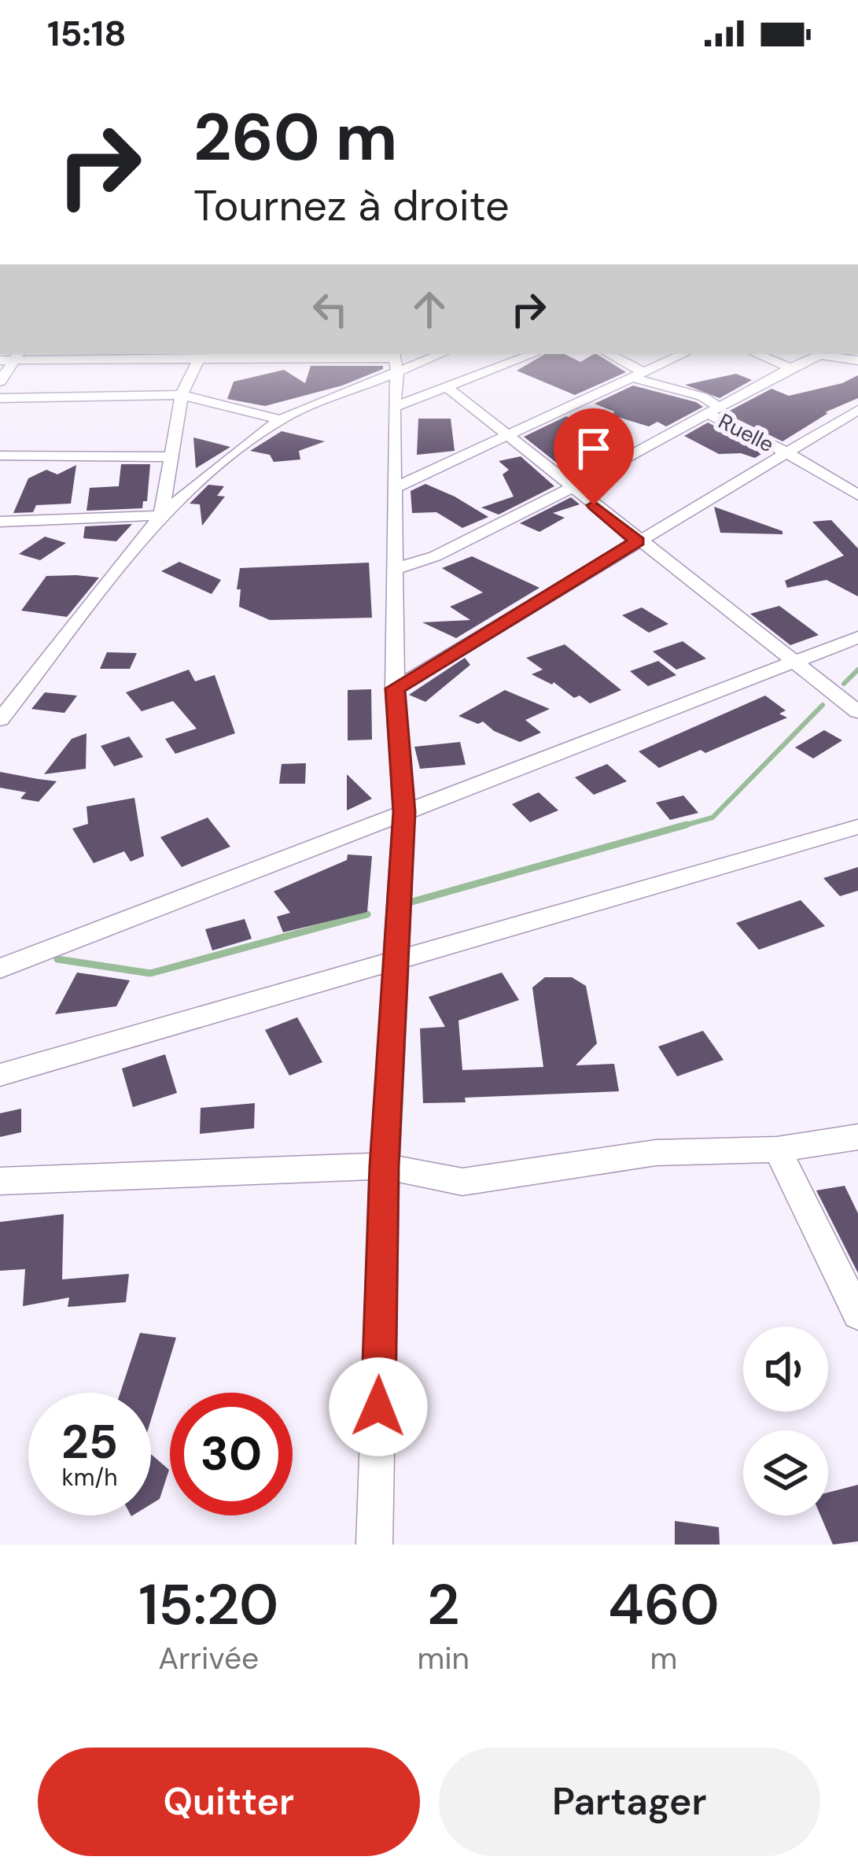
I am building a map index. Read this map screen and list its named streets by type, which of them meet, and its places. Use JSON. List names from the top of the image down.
{
  "streets": {
    "street": ["Ruelle"]
  },
  "page": {
    "status": "15:18",
    "turn": ["260 m", "Tournez à droite"],
    "speed": "25 km/h",
    "limit": "30",
    "eta": [
      "15:20",
      "Arrivée",
      "2",
      "min",
      "460",
      "m"
    ],
    "buttons": ["Quitter", "Partager"]
  }
}
